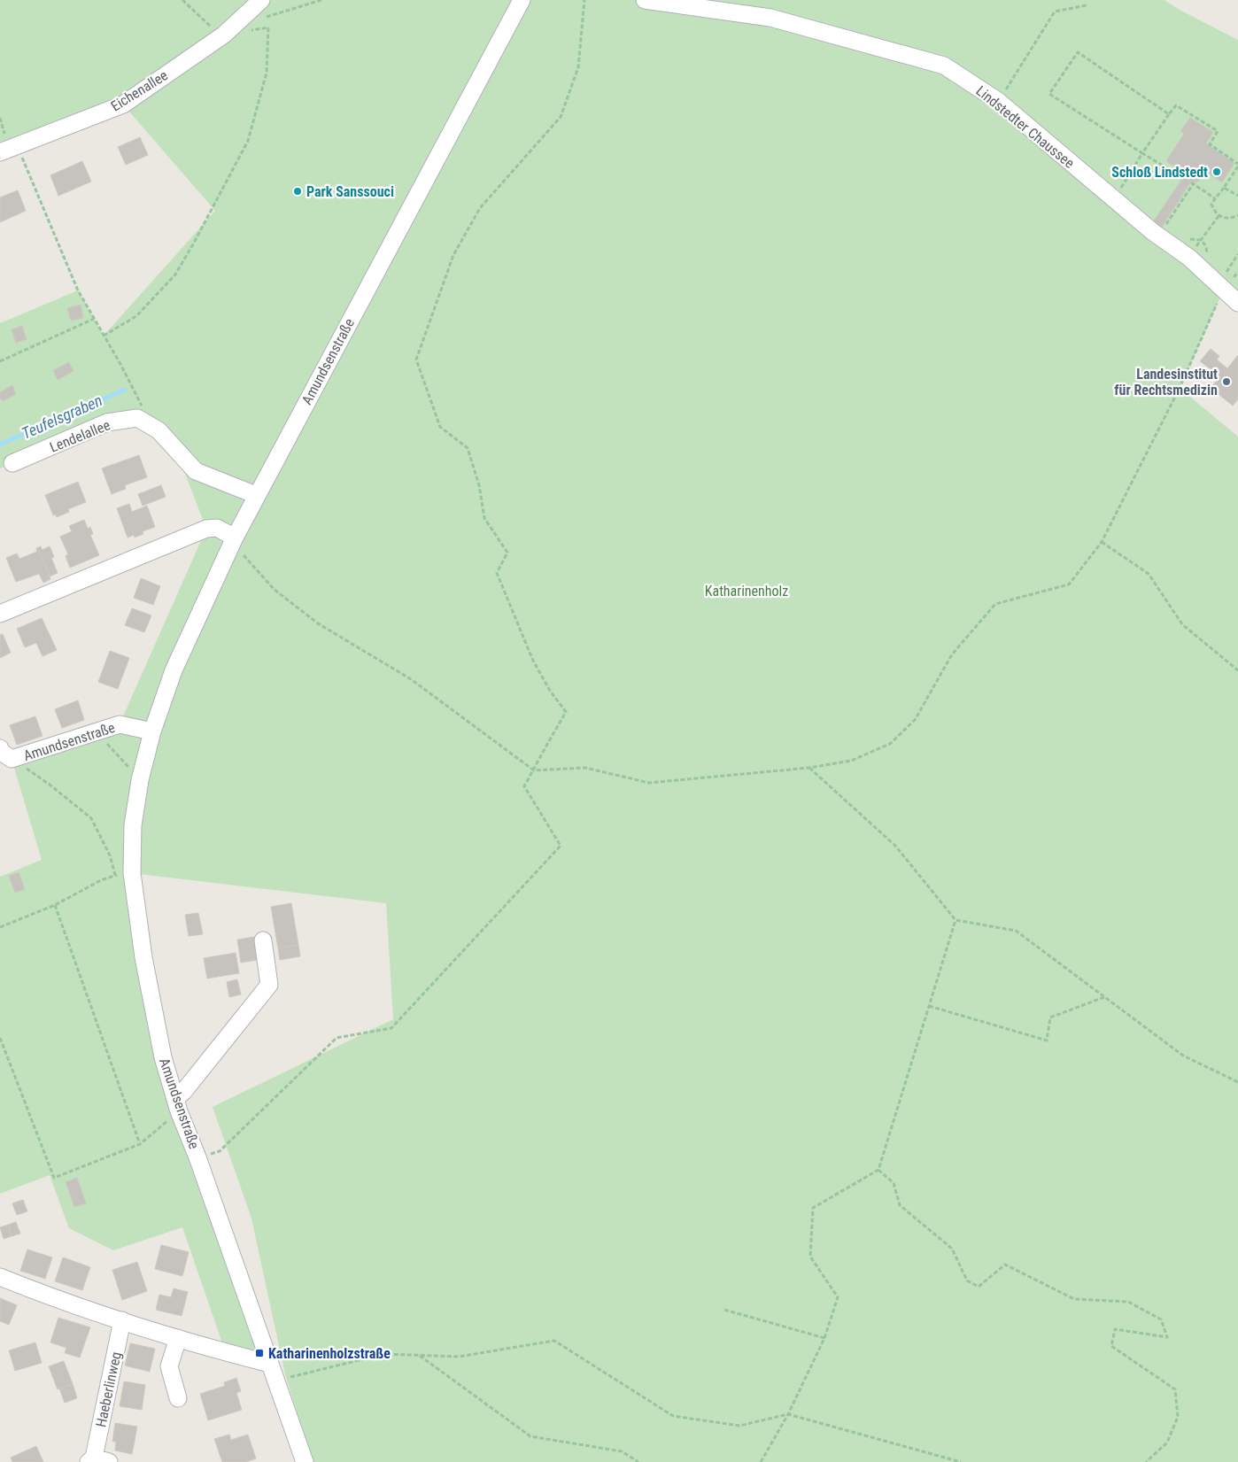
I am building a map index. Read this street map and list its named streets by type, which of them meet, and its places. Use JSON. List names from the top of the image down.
{
  "streets": {
    "street": [
      "Eichenallee",
      "Lindstedter Chaussee",
      "Amundsenstraße",
      "Lendelallee",
      "Haeberlinweg"
    ]
  },
  "crossings": [
    ["Amundsenstraße", "Lendelallee"]
  ],
  "water": ["Teufelsgraben"],
  "parks": ["Katharinenholz"],
  "places": {
    "other": ["Schloß Lindstedt", "Park Sanssouci", "Landesinstitut für Rechtsmedizin"],
    "transit": ["Katharinenholzstraße"]
  }
}
